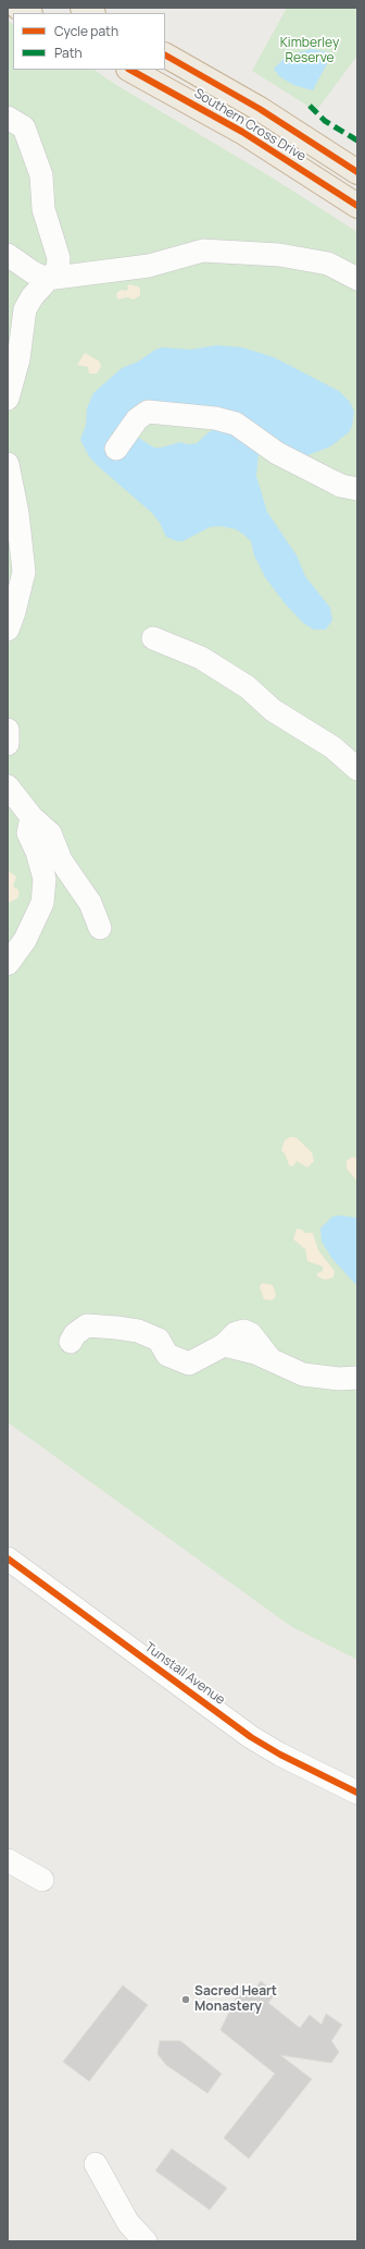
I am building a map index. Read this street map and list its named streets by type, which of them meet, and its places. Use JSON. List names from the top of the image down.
{
  "streets": {
    "highway": ["Southern Cross Drive"],
    "street": ["Tunstall Avenue"]
  },
  "parks": ["Kimberley Reserve"],
  "places": ["Sacred Heart Monastery"],
  "legend": ["Cycle path", "Path"]
}
